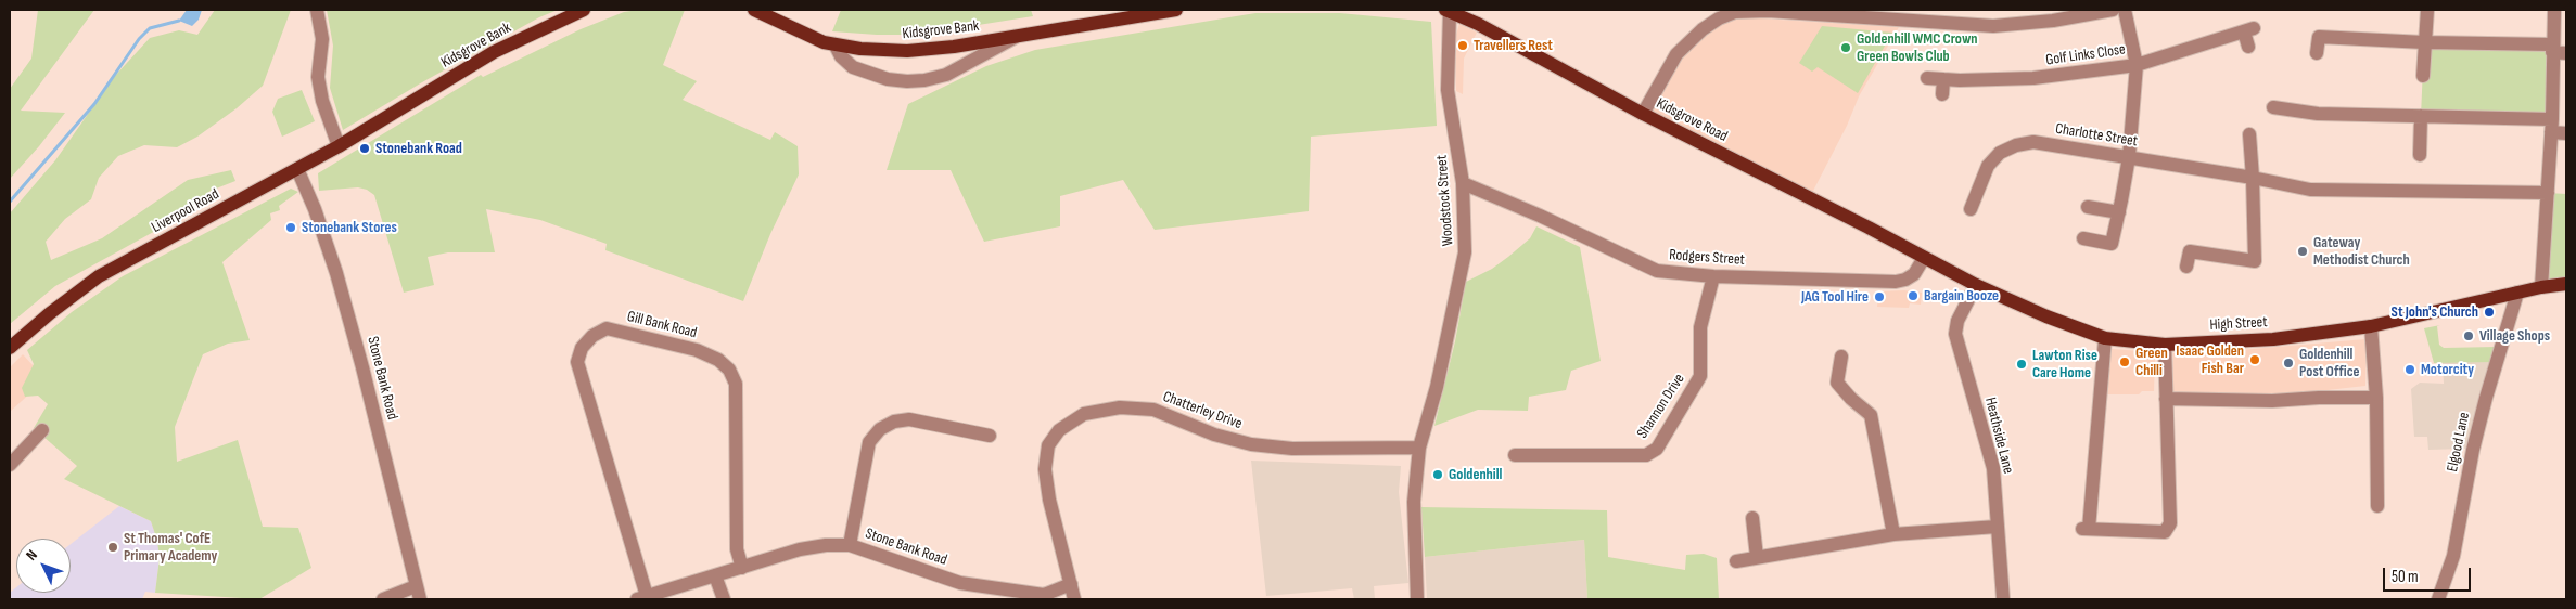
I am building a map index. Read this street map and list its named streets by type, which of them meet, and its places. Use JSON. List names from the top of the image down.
{
  "streets": {
    "main road": [
      "Kidsgrove Bank",
      "Kidsgrove Road",
      "Liverpool Road",
      "High Street"
    ],
    "street": [
      "Golf Links Close",
      "Charlotte Street",
      "Woodstock Street",
      "Rodgers Street",
      "Gill Bank Road",
      "Stone Bank Road",
      "Shannon Drive",
      "Chatterley Drive",
      "Heathside Lane",
      "Elgood Lane"
    ]
  },
  "crossings": [
    ["Kidsgrove Bank", "Liverpool Road"],
    ["Kidsgrove Road", "Woodstock Street"],
    ["Kidsgrove Road", "Rodgers Street"],
    ["Kidsgrove Road", "High Street"],
    ["Woodstock Street", "Rodgers Street"],
    ["Woodstock Street", "Chatterley Drive"],
    ["Liverpool Road", "Stone Bank Road"],
    ["Rodgers Street", "High Street"],
    ["Rodgers Street", "Shannon Drive"],
    ["High Street", "Heathside Lane"],
    ["High Street", "Elgood Lane"],
    ["Gill Bank Road", "Stone Bank Road"],
    ["Stone Bank Road", "Chatterley Drive"]
  ],
  "places": [
    "Travellers Rest",
    "Goldenhill WMC Crown Green Bowls Club",
    "Stonebank Road",
    "Stonebank Stores",
    "Gateway Methodist Church",
    "Bargain Booze",
    "JAG Tool Hire",
    "St John's Church",
    "Village Shops",
    "Isaac Golden Fish Bar",
    "Green Chilli",
    "Goldenhill Post Office",
    "Lawton Rise Care Home",
    "Motorcity",
    "Goldenhill",
    "St Thomas' CofE Primary Academy"
  ],
  "scale_bar": "50 m",
  "north": "top left"
}
